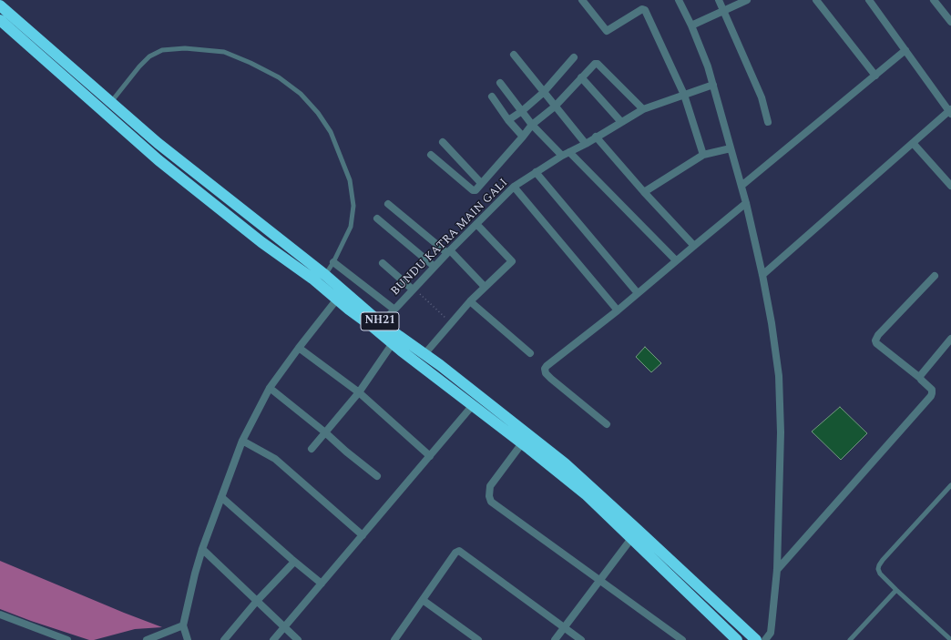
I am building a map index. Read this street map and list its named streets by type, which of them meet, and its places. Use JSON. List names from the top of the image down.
{
  "streets": {
    "highway": ["NH21"],
    "street": ["BUNDU KATRA MAIN GALI"]
  },
  "crossings": [
    ["BUNDU KATRA MAIN GALI", "NH21"]
  ]
}
